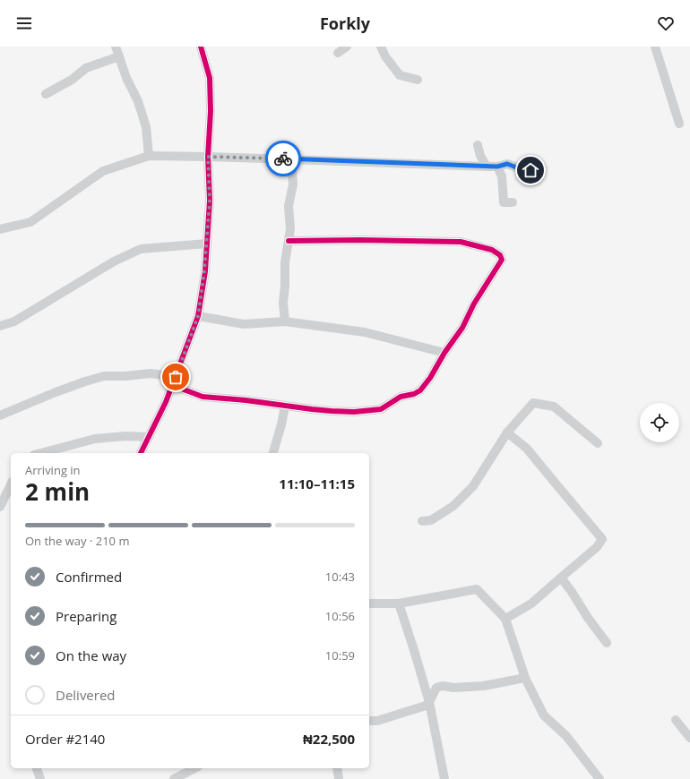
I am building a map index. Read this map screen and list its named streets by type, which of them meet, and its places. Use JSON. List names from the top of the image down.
{
  "page": {
    "header": "Forkly",
    "heading": ["2 min", "Arriving in", "11:10–11:15"],
    "panel": ["Order #2140", "₦22,500"],
    "bar": "On the way · 210 m",
    "list": [
      ["Confirmed", "10:43"],
      ["Preparing", "10:56"],
      ["On the way", "10:59"],
      "Delivered"
    ]
  }
}
